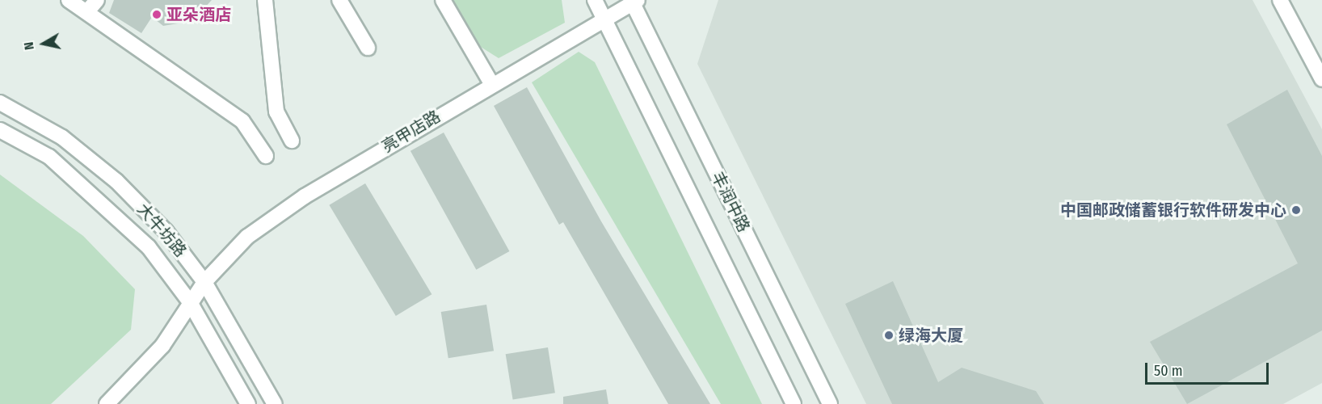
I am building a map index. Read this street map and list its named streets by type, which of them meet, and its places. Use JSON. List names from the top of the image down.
{
  "streets": {
    "street": ["亮甲店路", "丰润中路", "大牛坊路"]
  },
  "crossings": [
    ["亮甲店路", "丰润中路"],
    ["亮甲店路", "大牛坊路"]
  ],
  "places": ["亚朵酒店", "中国邮政储蓄银行软件研发中心", "绿海大厦"],
  "scale_bar": "50 m",
  "north": "left"
}
